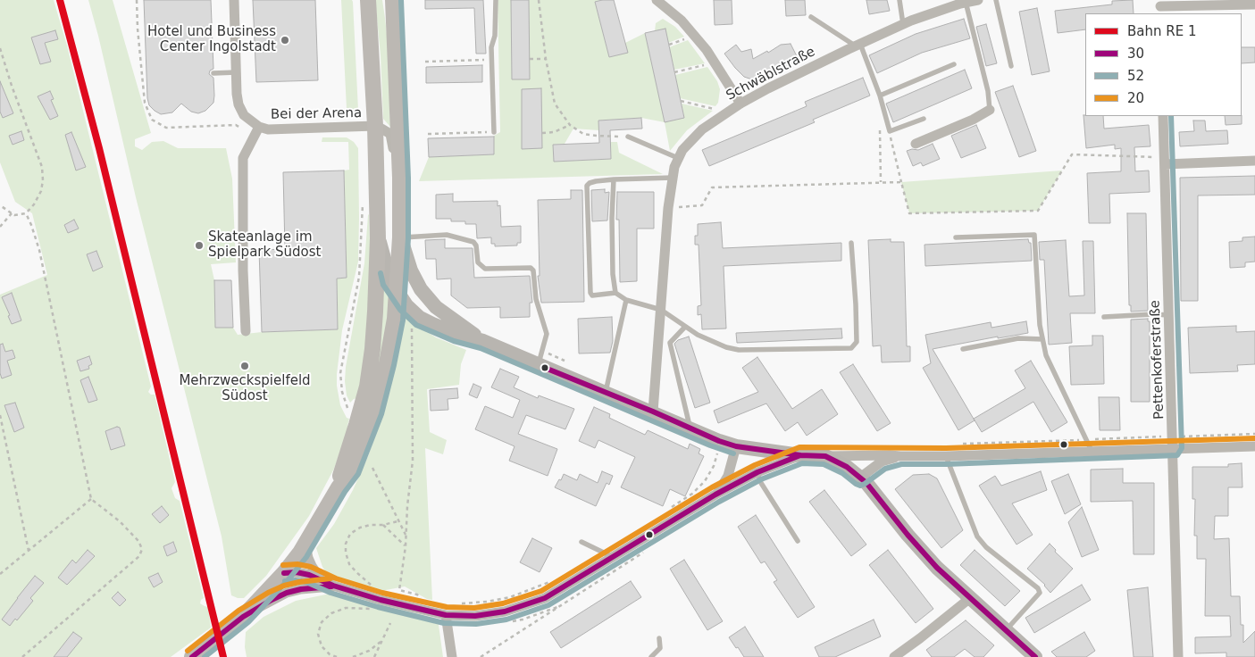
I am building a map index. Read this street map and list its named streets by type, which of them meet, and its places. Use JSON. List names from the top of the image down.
{
  "streets": {
    "street": ["Schwäblstraße", "Bei der Arena", "Pettenkoferstraße"]
  },
  "places": ["Hotel und Business Center Ingolstadt", "Skateanlage im Spielpark Südost", "Mehrzweckspielfeld Südost"],
  "lines": ["transit line 52", "transit line 30", "transit line 20"],
  "legend": [
    "Bahn RE 1",
    "30",
    "52",
    "20"
  ]
}
